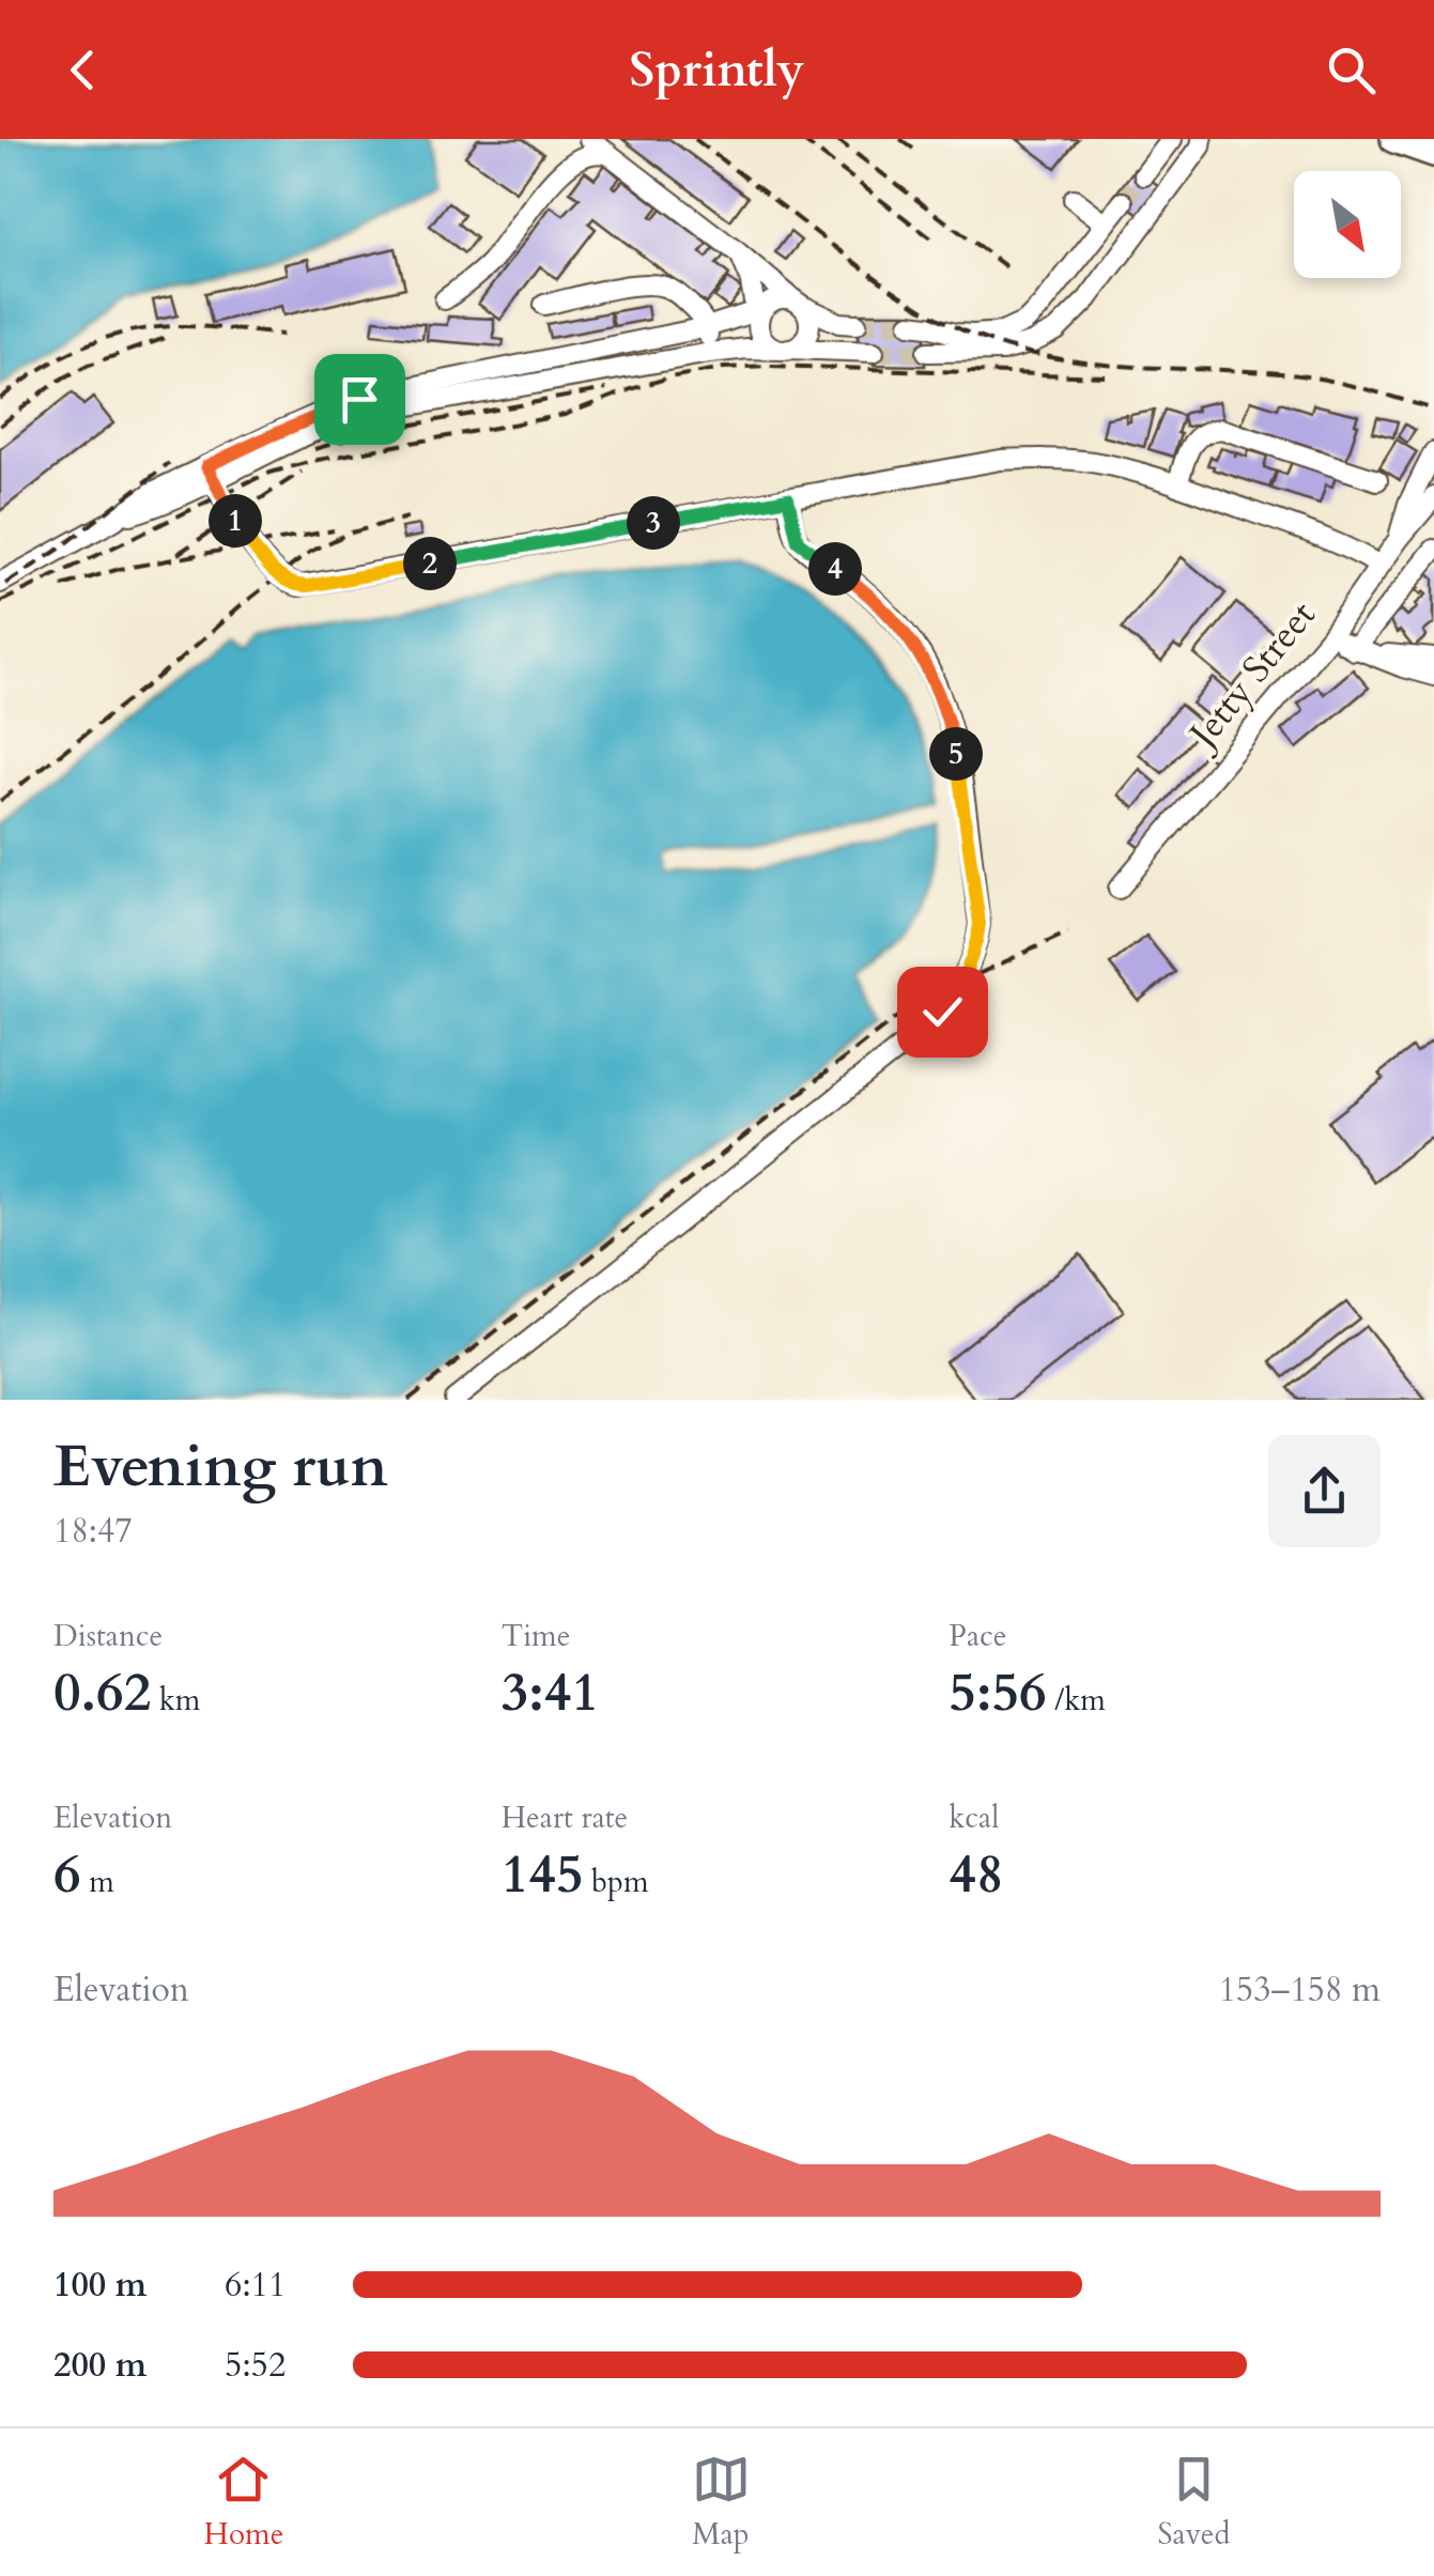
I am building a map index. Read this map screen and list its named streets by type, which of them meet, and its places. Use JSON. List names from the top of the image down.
{
  "streets": {
    "lane": ["Jetty Street"]
  },
  "north": "bottom right",
  "page": {
    "header": "Sprintly",
    "pins": [
      "1",
      "3",
      "2",
      "4",
      "5"
    ],
    "heading": ["Evening run", "18:47"],
    "stats": [
      ["Distance", "0.62 km"],
      ["Time", "3:41"],
      ["Pace", "5:56 /km"],
      ["Elevation", "6 m"],
      ["Heart rate", "145 bpm"],
      ["kcal", "48"]
    ],
    "chart": ["Elevation", "153–158 m"],
    "list": [
      {
        "name": "100 m",
        "note": "6:11"
      },
      {
        "name": "200 m",
        "note": "5:52"
      }
    ],
    "tabs": ["Home", "Map", "Saved"]
  }
}
